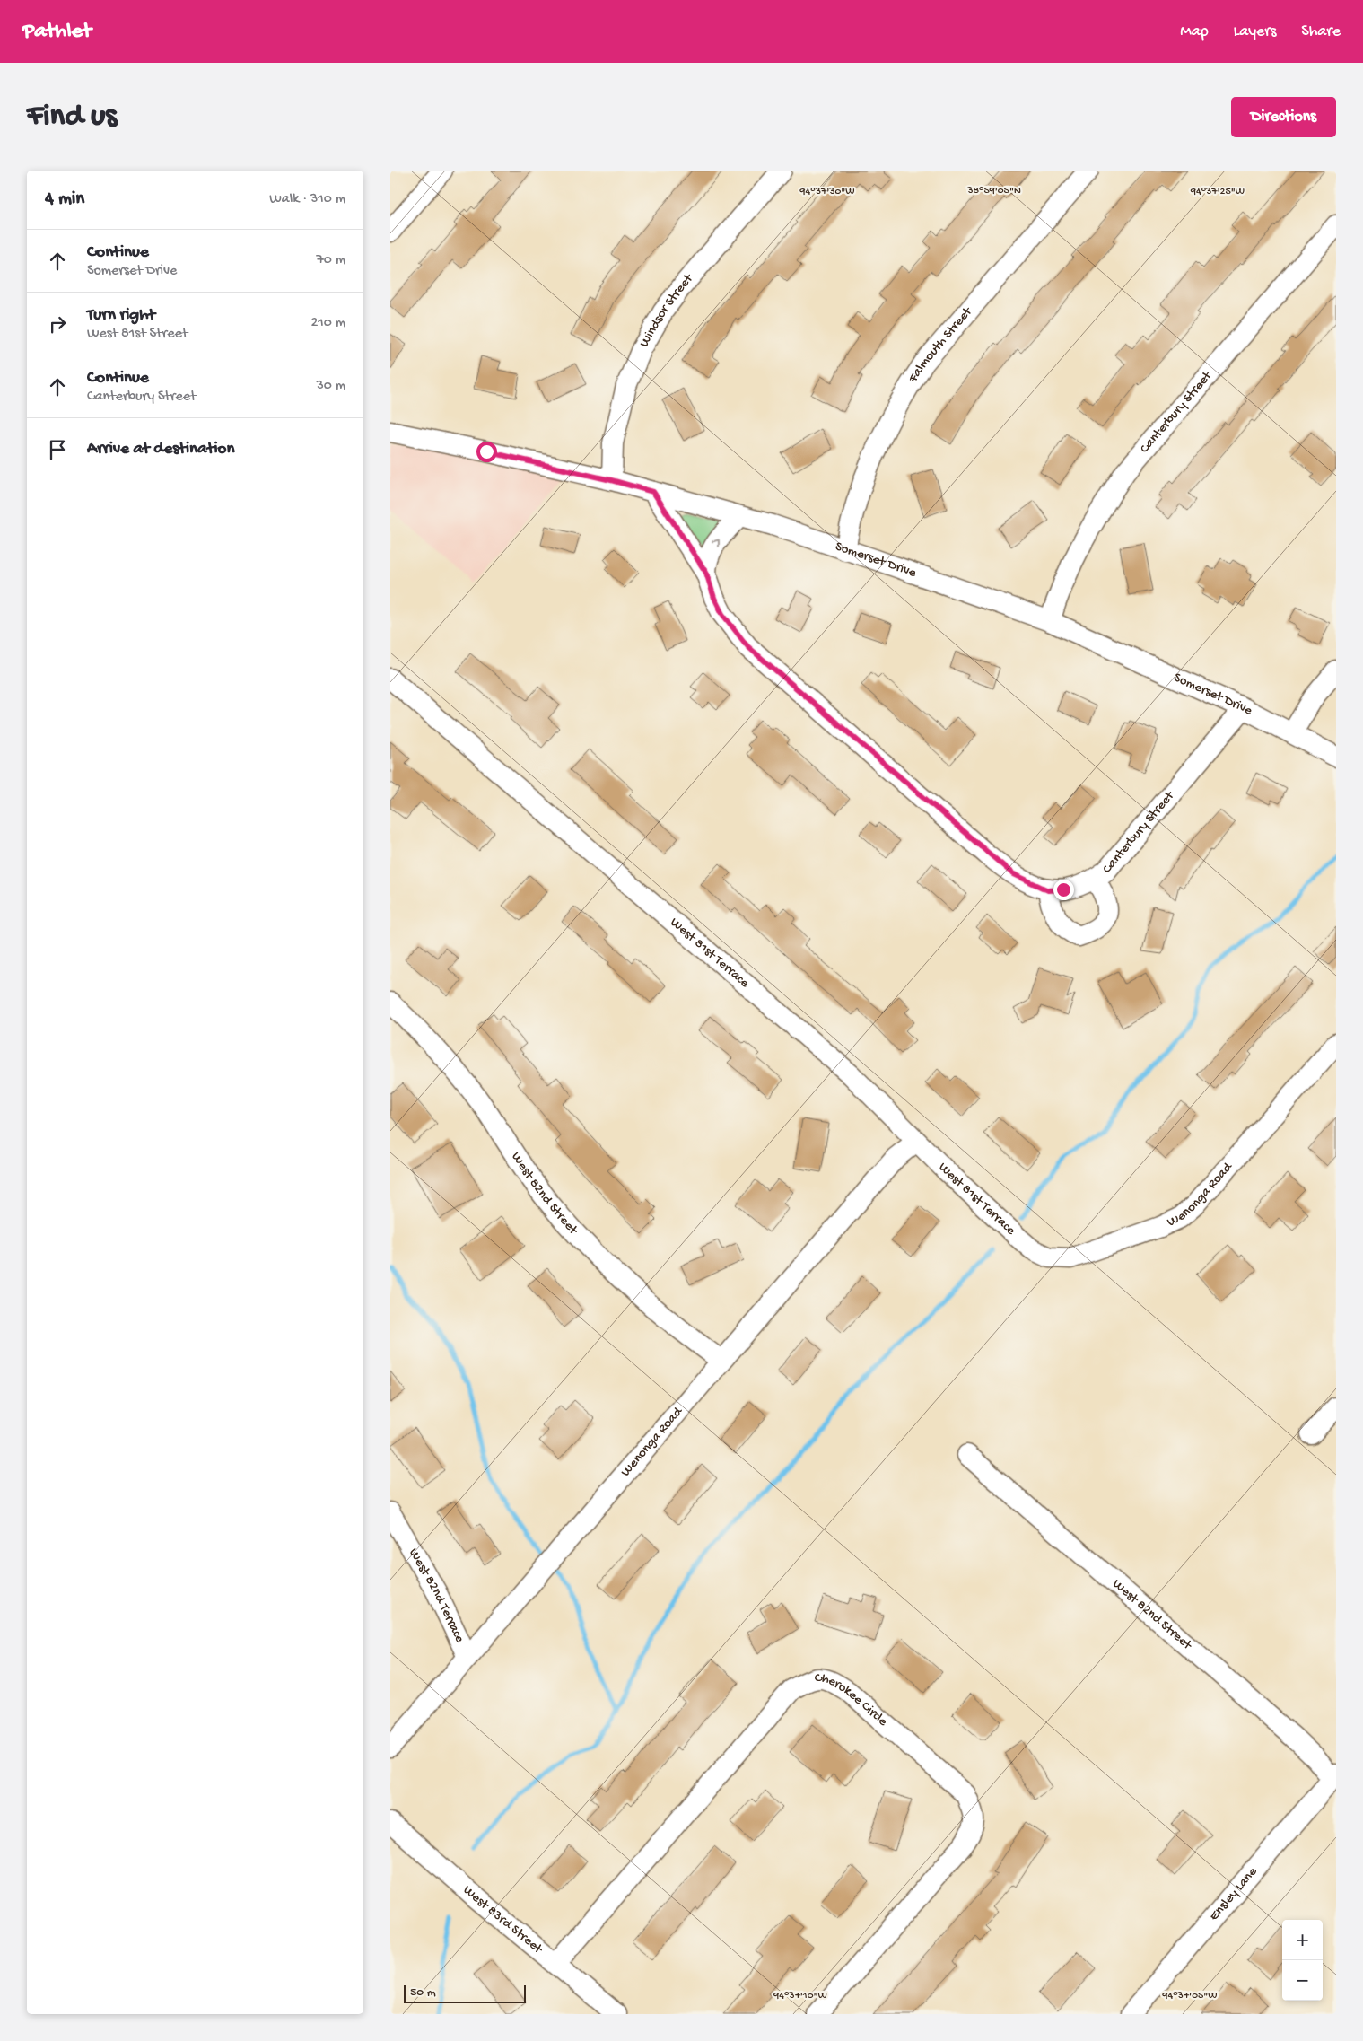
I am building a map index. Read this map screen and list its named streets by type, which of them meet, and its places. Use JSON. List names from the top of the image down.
{
  "streets": {
    "street": [
      "Windsor Street",
      "Falmouth Street",
      "Canterbury Street",
      "Somerset Drive",
      "West 81st Terrace",
      "West 82nd Street",
      "Wenonga Road",
      "West 82nd Terrace",
      "Cherokee Circle",
      "Ensley Lane",
      "West 83rd Street"
    ]
  },
  "crossings": [
    ["Windsor Street", "Somerset Drive"],
    ["Falmouth Street", "Somerset Drive"],
    ["Canterbury Street", "Somerset Drive"],
    ["West 81st Terrace", "Wenonga Road"],
    ["West 82nd Street", "Wenonga Road"],
    ["West 82nd Street", "Ensley Lane"],
    ["Wenonga Road", "West 82nd Terrace"],
    ["Cherokee Circle", "West 83rd Street"]
  ],
  "scale_bar": "50 m",
  "page": {
    "header": "Pathlet",
    "nav": ["Map", "Layers", "Share"],
    "buttons": "Directions",
    "title": "Find us",
    "heading": ["4 min", "Walk · 310 m"],
    "list": [
      ["Continue", "Somerset Drive", "70 m"],
      ["Turn right", "West 81st Street", "210 m"],
      ["Continue", "Canterbury Street", "30 m"],
      "Arrive at destination"
    ],
    "map_buttons": ["+", "−"],
    "scale": "50 m"
  },
  "coordinates": [
    "38°59'05\"N",
    "94°37'30\"W",
    "94°37'25\"W",
    "94°37'10\"W",
    "94°37'05\"W"
  ]
}
